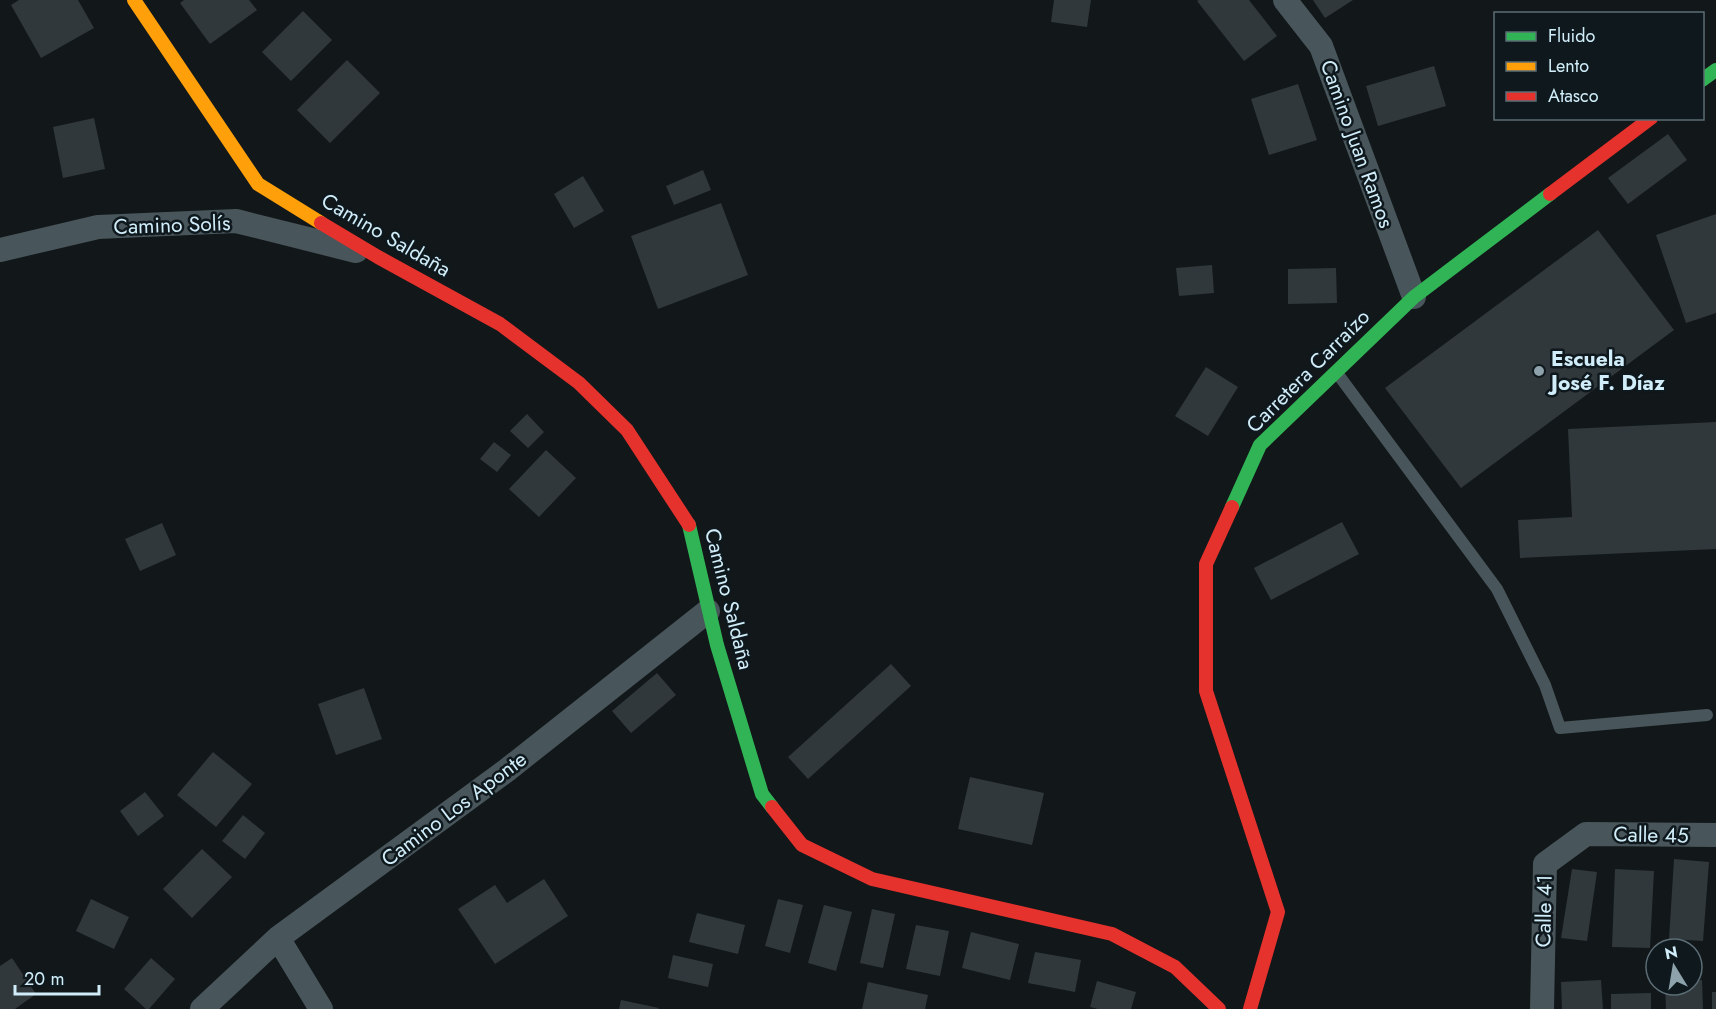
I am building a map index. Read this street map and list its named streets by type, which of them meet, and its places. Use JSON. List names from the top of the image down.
{
  "streets": {
    "street": [
      "Camino Juan Ramos",
      "Camino Solís",
      "Camino Saldaña",
      "Carretera Carraízo",
      "Camino Los Aponte",
      "Calle 45",
      "Calle 41"
    ]
  },
  "crossings": [
    ["Camino Juan Ramos", "Carretera Carraízo"],
    ["Camino Solís", "Camino Saldaña"],
    ["Camino Saldaña", "Camino Los Aponte"],
    ["Calle 45", "Calle 41"]
  ],
  "places": ["Escuela José F. Díaz"],
  "legend": ["Fluido", "Lento", "Atasco"],
  "scale_bar": "20 m",
  "north": "top"
}
